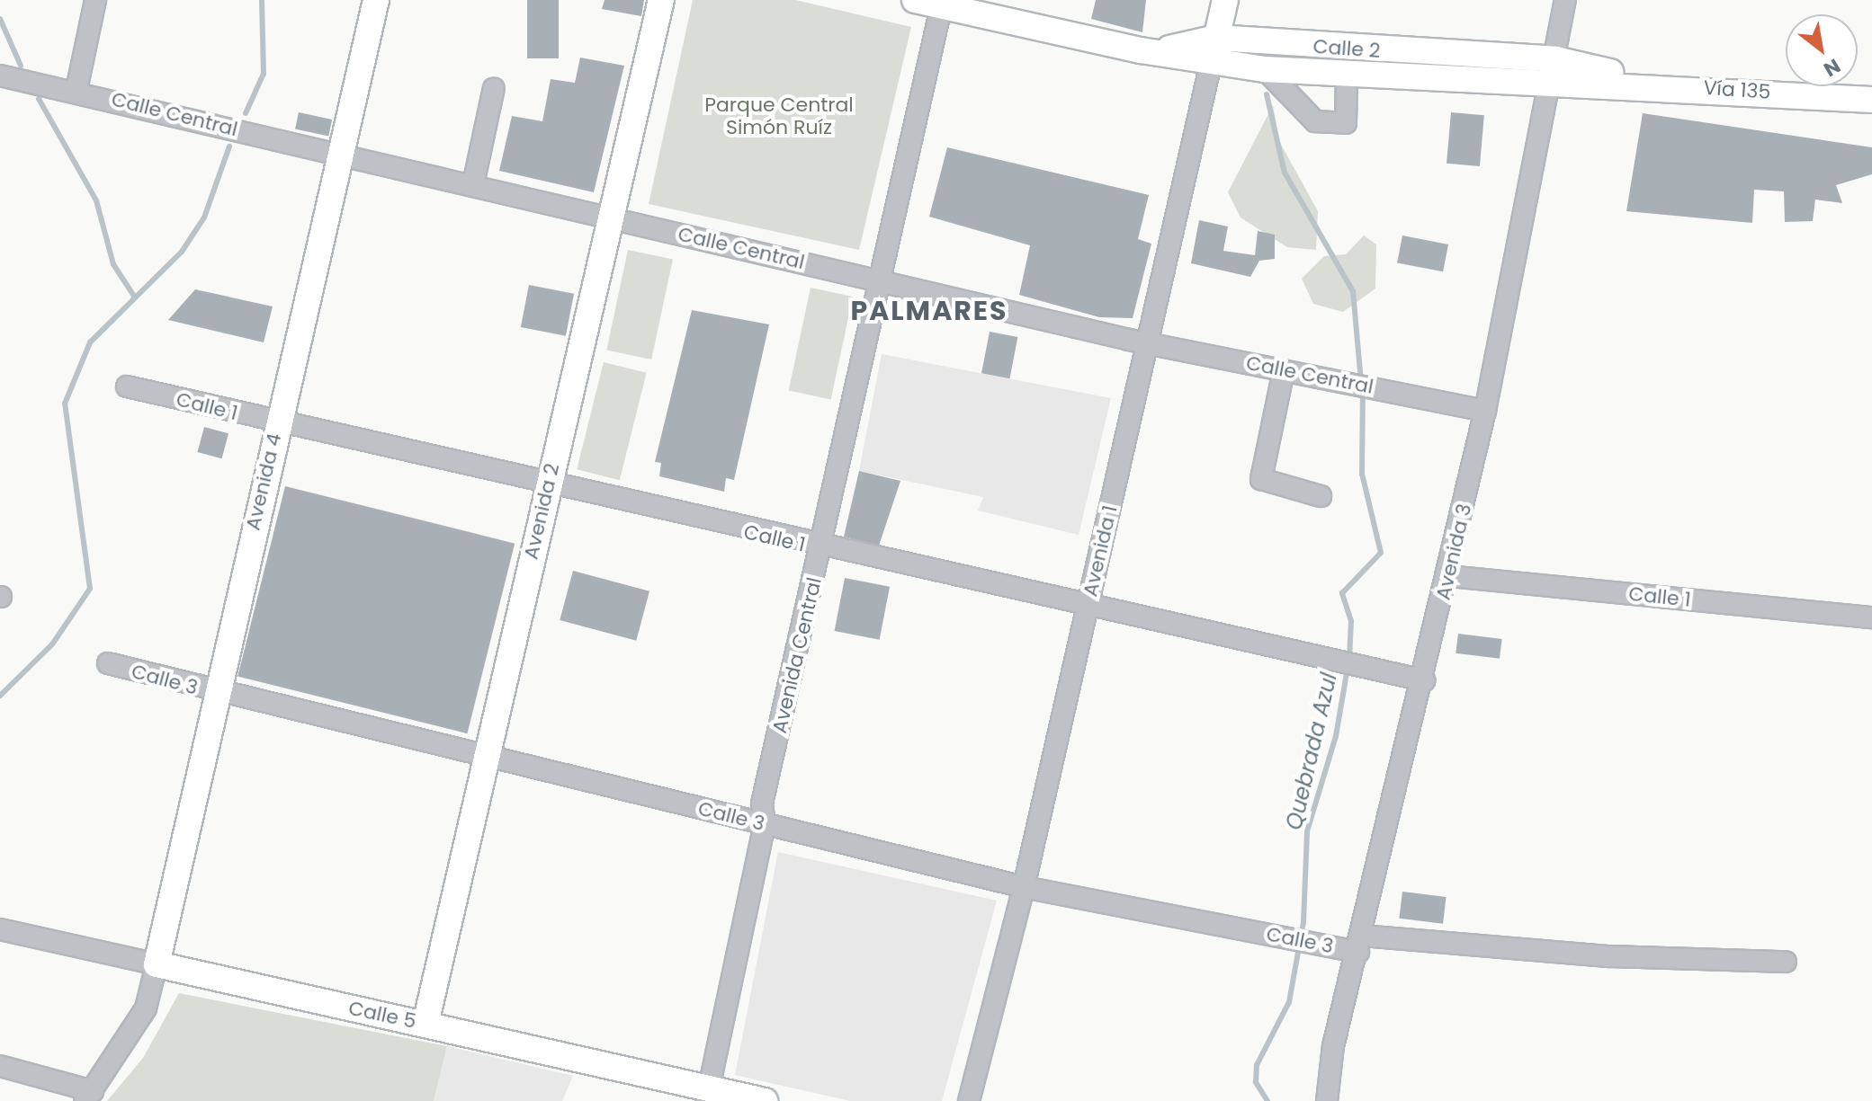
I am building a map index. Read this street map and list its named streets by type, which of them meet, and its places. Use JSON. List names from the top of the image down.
{
  "streets": {
    "main road": [
      "Calle 2",
      "Vía 135",
      "Avenida 4",
      "Avenida 2",
      "Avenida 1",
      "Calle 5"
    ],
    "street": [
      "Calle Central",
      "Calle 1",
      "Avenida 3",
      "Avenida Central",
      "Calle 3"
    ]
  },
  "crossings": [
    ["Calle 2", "Vía 135"],
    ["Calle 2", "Avenida 1"],
    ["Calle 2", "Avenida 3"],
    ["Calle 2", "Avenida Central"],
    ["Vía 135", "Avenida 3"],
    ["Calle Central", "Avenida 4"],
    ["Calle Central", "Avenida 2"],
    ["Calle Central", "Avenida 1"],
    ["Calle Central", "Avenida 3"],
    ["Calle Central", "Avenida Central"],
    ["Calle 1", "Avenida 4"],
    ["Calle 1", "Avenida 2"],
    ["Calle 1", "Avenida 1"],
    ["Calle 1", "Avenida 3"],
    ["Calle 1", "Avenida Central"],
    ["Avenida 4", "Calle 3"],
    ["Avenida 4", "Calle 5"],
    ["Avenida 2", "Calle 3"],
    ["Avenida 2", "Calle 5"],
    ["Avenida 1", "Calle 3"],
    ["Avenida 3", "Calle 3"],
    ["Avenida Central", "Calle 3"],
    ["Avenida Central", "Calle 5"]
  ],
  "districts": ["PALMARES"],
  "water": ["Quebrada Azul"],
  "parks": ["Parque Central Simón Ruíz"],
  "north": "bottom right"
}
